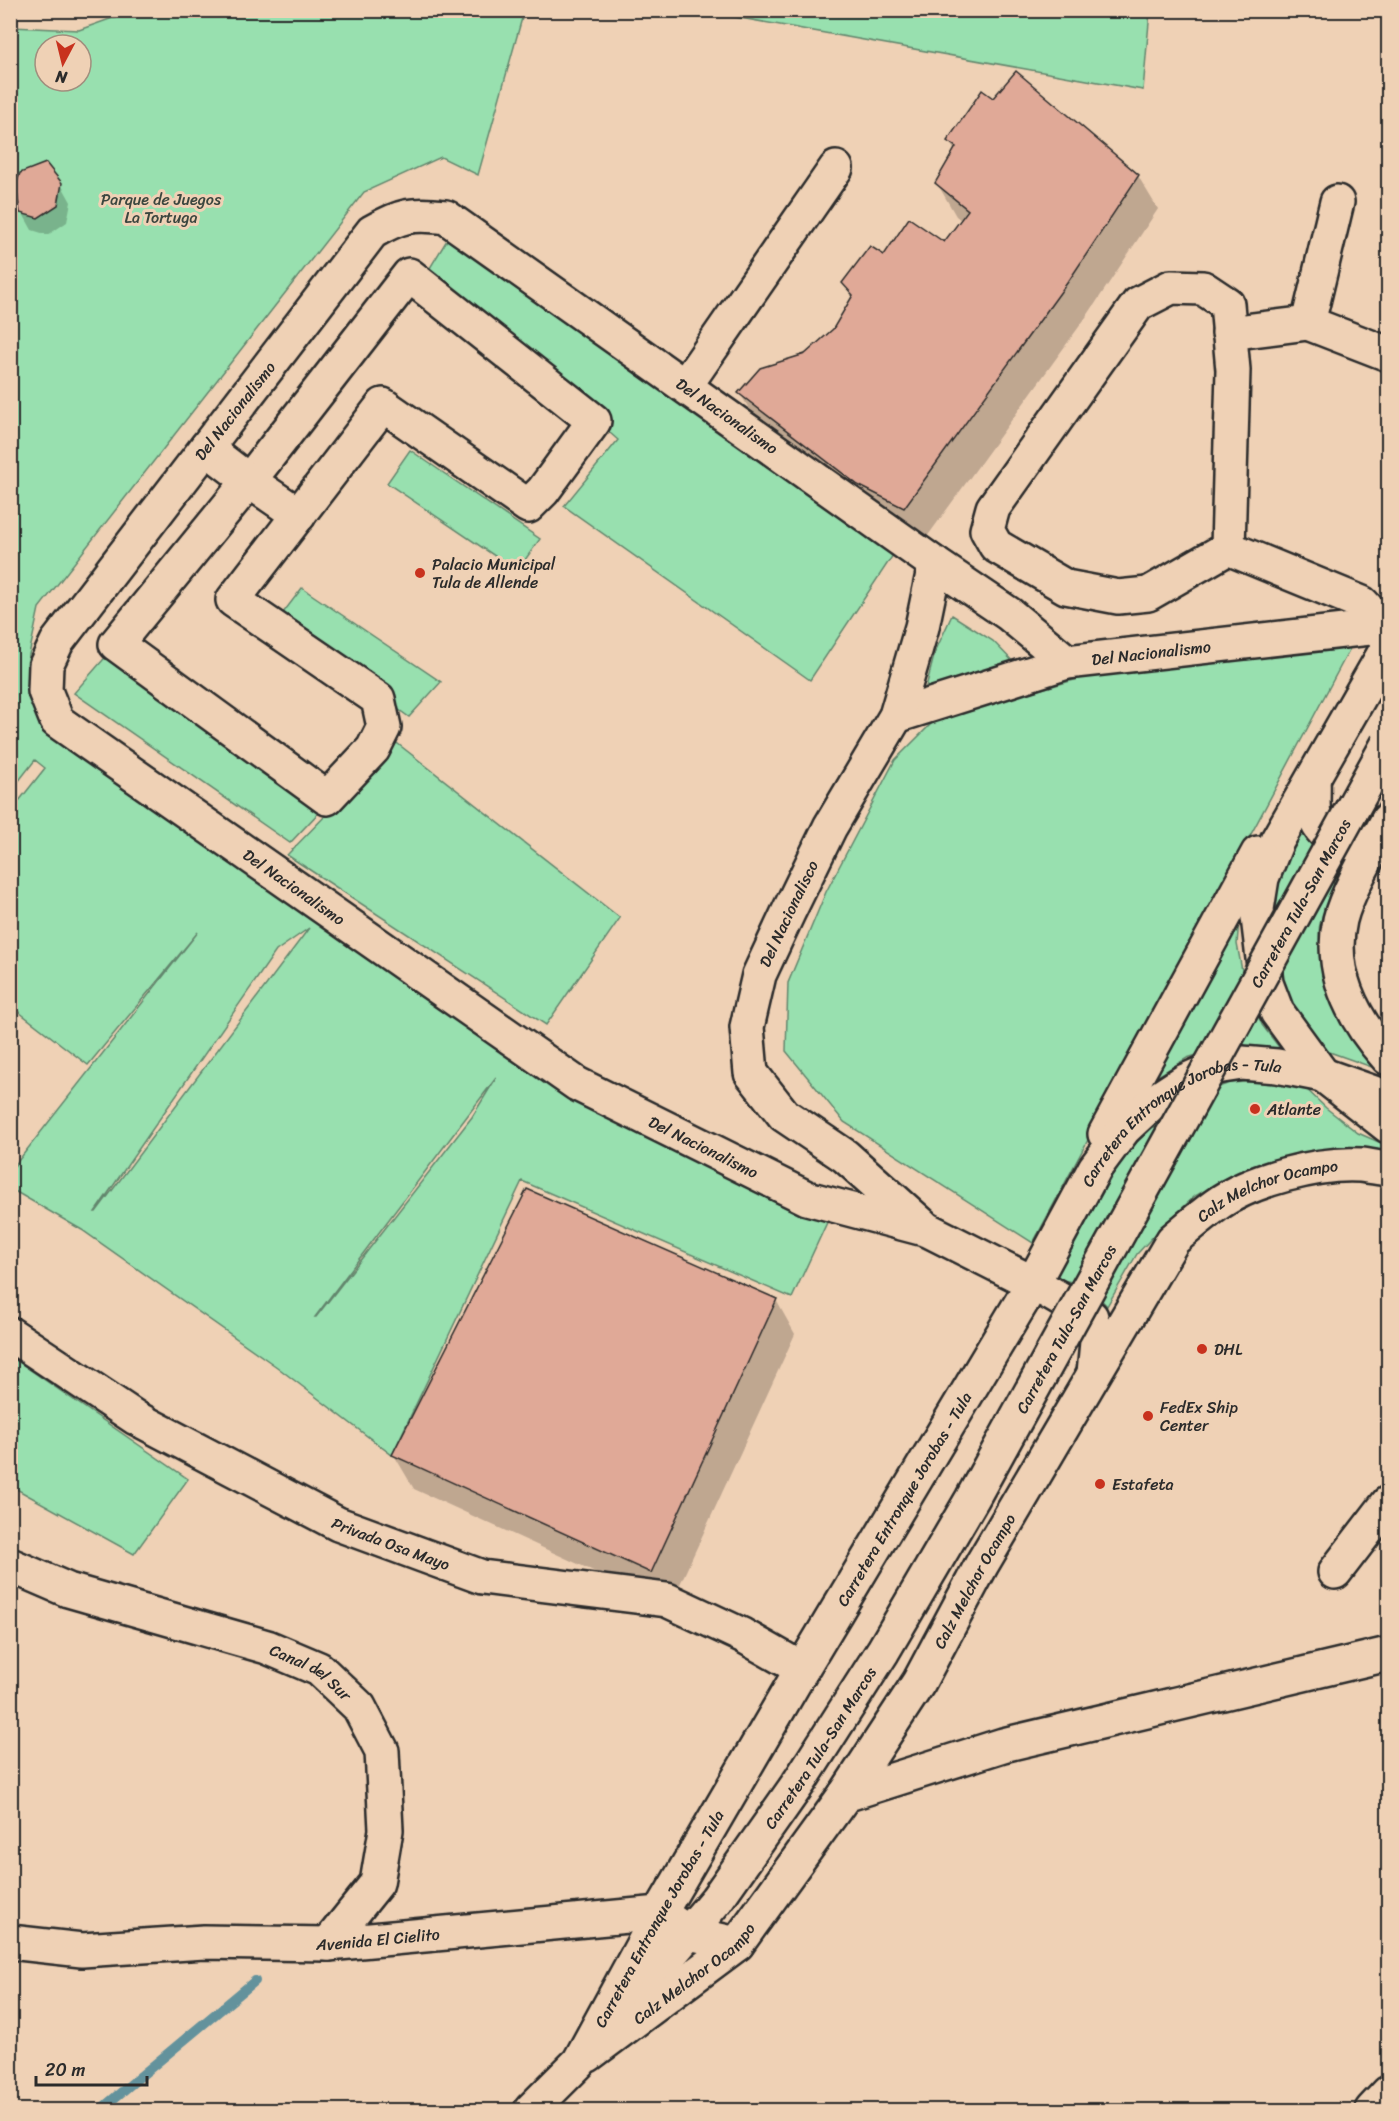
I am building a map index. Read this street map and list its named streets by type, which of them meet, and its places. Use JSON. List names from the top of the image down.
{
  "streets": {
    "street": [
      "Del Nacionalismo",
      "Carretera Tula-San Marcos",
      "Del Nacionalisco",
      "Carretera Entronque Jorobas - Tula",
      "Calz Melchor Ocampo",
      "Privada Osa Mayo",
      "Canal del Sur",
      "Avenida El Cielito"
    ]
  },
  "crossings": [
    ["Del Nacionalismo", "Del Nacionalisco"],
    ["Carretera Tula-San Marcos", "Carretera Entronque Jorobas - Tula"],
    ["Carretera Tula-San Marcos", "Calz Melchor Ocampo"],
    ["Carretera Entronque Jorobas - Tula", "Calz Melchor Ocampo"],
    ["Carretera Entronque Jorobas - Tula", "Privada Osa Mayo"],
    ["Carretera Entronque Jorobas - Tula", "Avenida El Cielito"],
    ["Canal del Sur", "Avenida El Cielito"]
  ],
  "parks": ["Parque de Juegos La Tortuga"],
  "places": [
    "Palacio Municipal Tula de Allende",
    "Atlante",
    "DHL",
    "FedEx Ship Center",
    "Estafeta"
  ],
  "scale_bar": "20 m",
  "north": "bottom"
}
